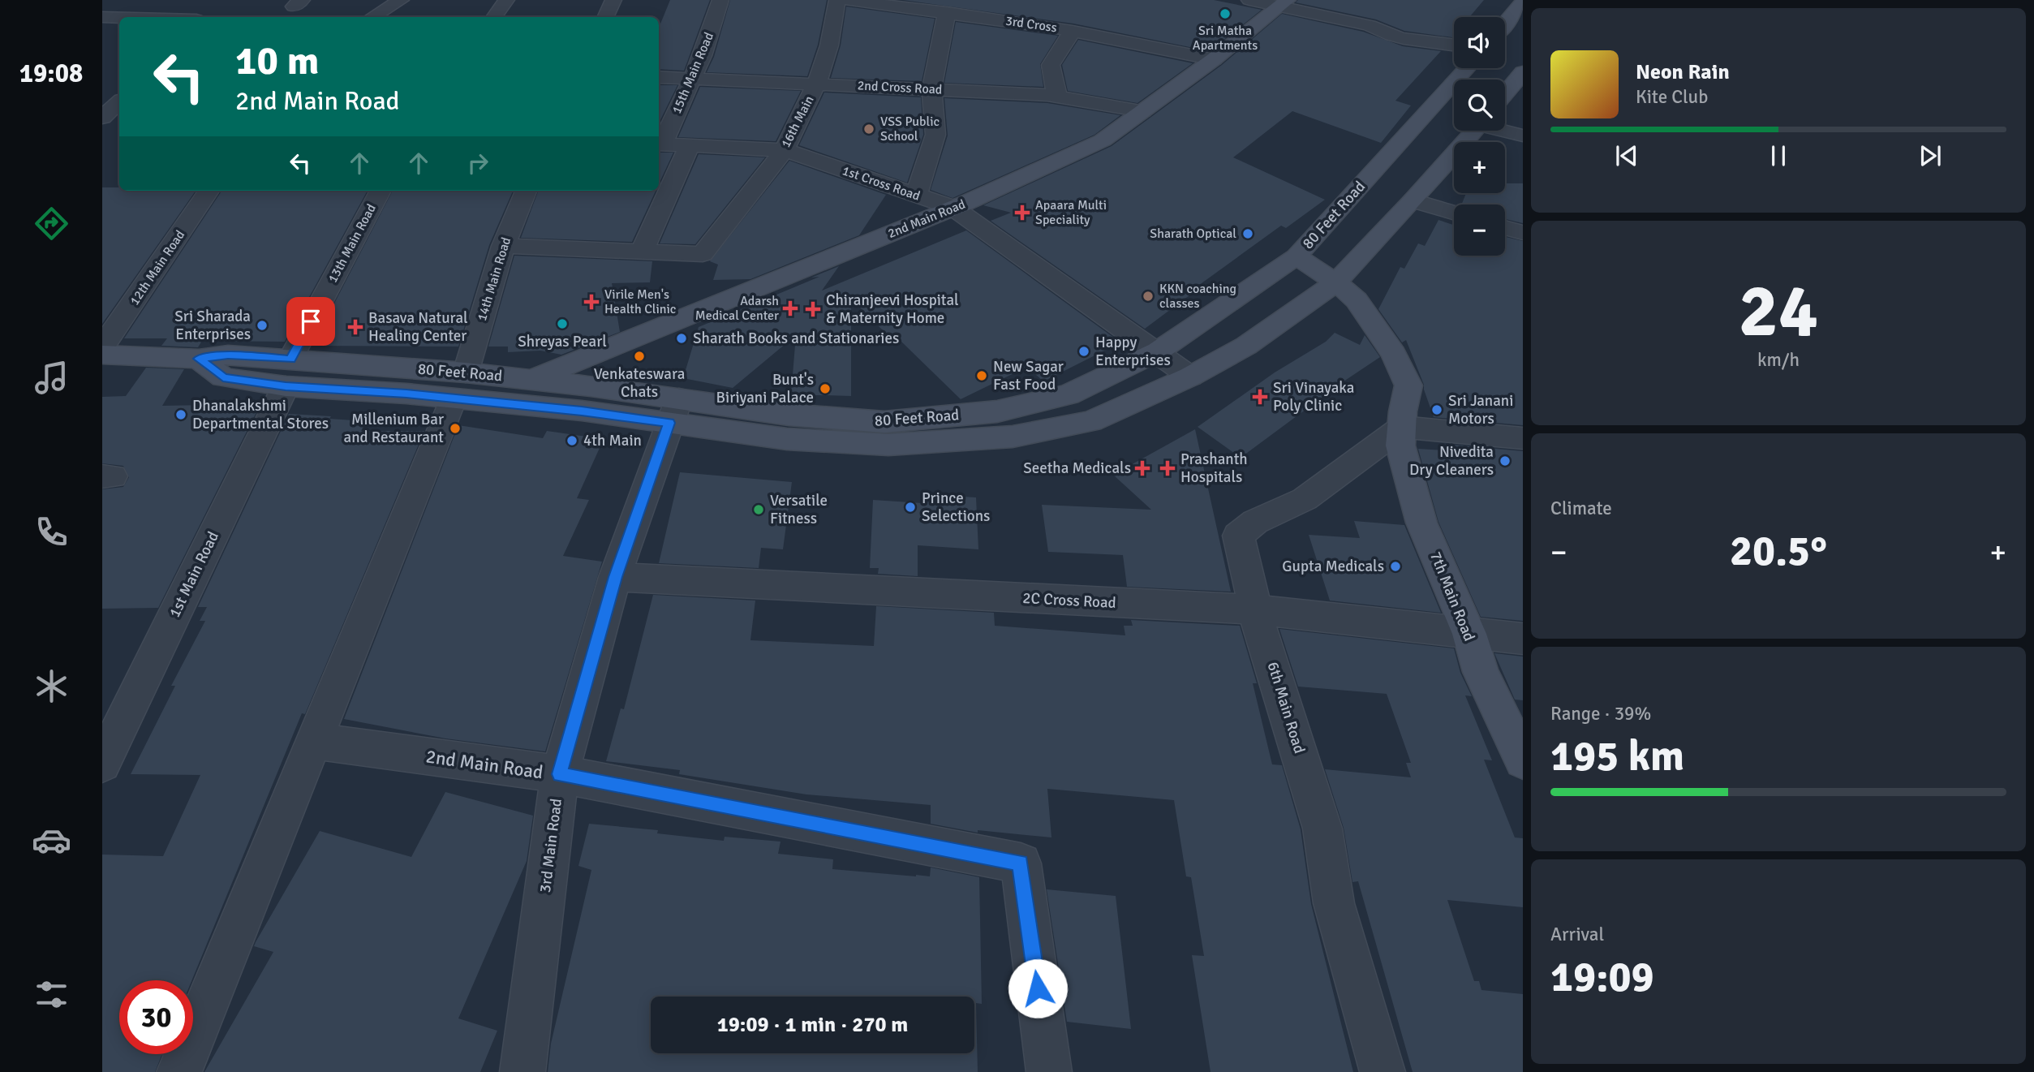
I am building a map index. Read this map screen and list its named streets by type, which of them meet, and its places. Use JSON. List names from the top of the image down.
{
  "streets": {
    "main road": ["80 Feet Road", "2nd Main Road", "7th Main Road"],
    "street": [
      "3rd Cross",
      "15th Main Road",
      "2nd Cross Road",
      "16th Main",
      "1st Cross Road",
      "13th Main Road",
      "12th Main Road",
      "14th Main Road",
      "1st Main Road",
      "2C Cross Road",
      "6th Main Road",
      "3rd Main Road"
    ]
  },
  "crossings": [
    ["3rd Cross", "2nd Main Road"],
    ["15th Main Road", "2nd Cross Road"],
    ["15th Main Road", "1st Cross Road"],
    ["2nd Cross Road", "16th Main"],
    ["2nd Cross Road", "2nd Main Road"],
    ["16th Main", "1st Cross Road"],
    ["1st Cross Road", "80 Feet Road"],
    ["1st Cross Road", "2nd Main Road"],
    ["80 Feet Road", "2nd Main Road"],
    ["80 Feet Road", "13th Main Road"],
    ["80 Feet Road", "14th Main Road"],
    ["80 Feet Road", "1st Main Road"],
    ["80 Feet Road", "7th Main Road"],
    ["80 Feet Road", "3rd Main Road"],
    ["2nd Main Road", "3rd Main Road"],
    ["13th Main Road", "1st Main Road"],
    ["7th Main Road", "2C Cross Road"],
    ["7th Main Road", "6th Main Road"],
    ["2C Cross Road", "6th Main Road"],
    ["2C Cross Road", "3rd Main Road"]
  ],
  "places": {
    "other": [
      "Sri Matha Apartments",
      "VSS Public School",
      "Sharath Optical",
      "KKN coaching classes",
      "Shreyas Pearl",
      "Sri Sharada Enterprises",
      "Sharath Books and Stationaries",
      "Happy Enterprises",
      "Venkateswara Chats",
      "New Sagar Fast Food",
      "Bunt's Biriyani Palace",
      "Sri Janani Motors",
      "Dhanalakshmi Departmental Stores",
      "Millenium Bar and Restaurant",
      "4th Main",
      "Nivedita Dry Cleaners",
      "Prince Selections",
      "Versatile Fitness",
      "Gupta Medicals"
    ],
    "health": [
      "Apaara Multi Speciality",
      "Virile Men's Health Clinic",
      "Adarsh Medical Center",
      "Chiranjeevi Hospital & Maternity Home",
      "Basava Natural Healing Center",
      "Sri Vinayaka Poly Clinic",
      "Seetha Medicals",
      "Prashanth Hospitals"
    ]
  },
  "page": {
    "tabs": "19:08",
    "map_buttons": ["+", "−"],
    "turn": ["10 m", "2nd Main Road"],
    "song": ["Neon Rain", "Kite Club"],
    "tile": [
      ["24", "km/h"],
      "Climate",
      ["Range · 39%", "195 km"],
      ["Arrival", "19:09"]
    ],
    "heat": ["−", "20.5°", "+"],
    "limit": "30",
    "trip": "19:09 · 1 min · 270 m"
  }
}
